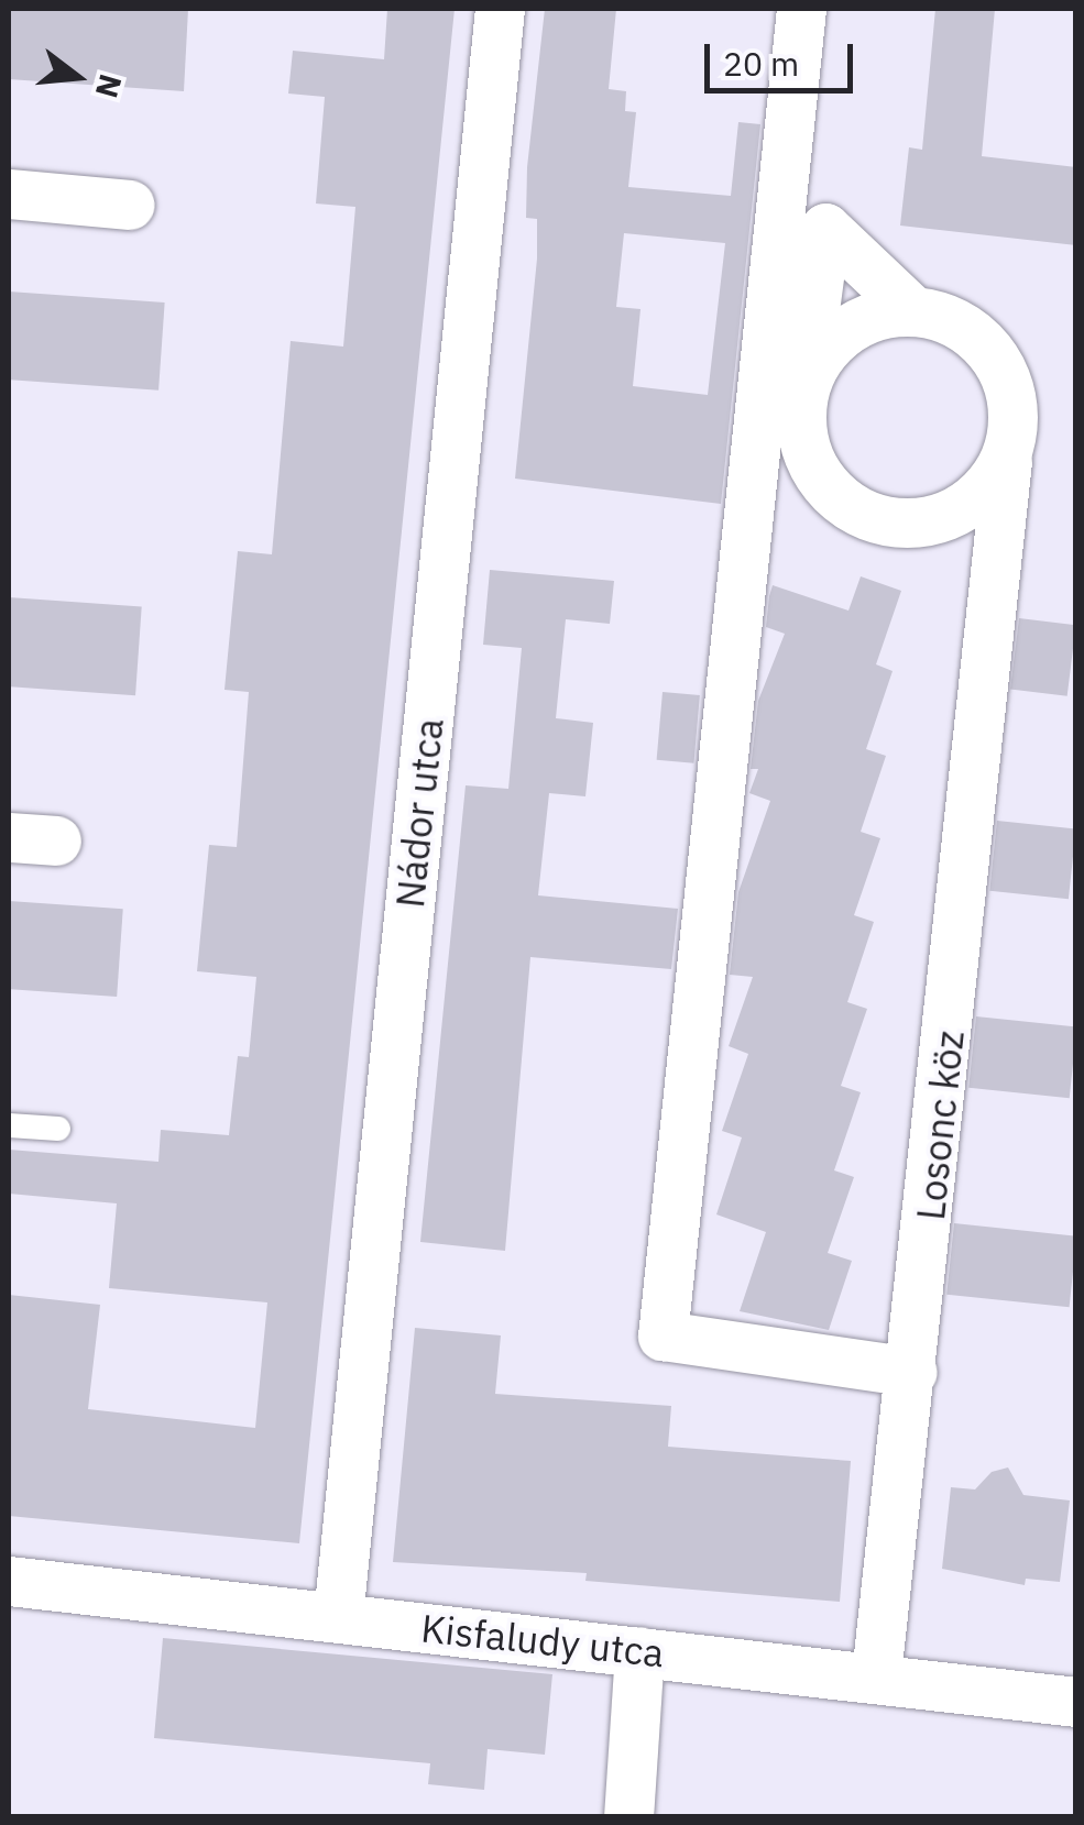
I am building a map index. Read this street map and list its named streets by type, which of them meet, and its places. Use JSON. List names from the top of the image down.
{
  "streets": {
    "street": ["Nádor utca", "Losonc köz", "Kisfaludy utca"]
  },
  "crossings": [
    ["Nádor utca", "Kisfaludy utca"],
    ["Losonc köz", "Kisfaludy utca"]
  ],
  "scale_bar": "20 m",
  "north": "right"
}
